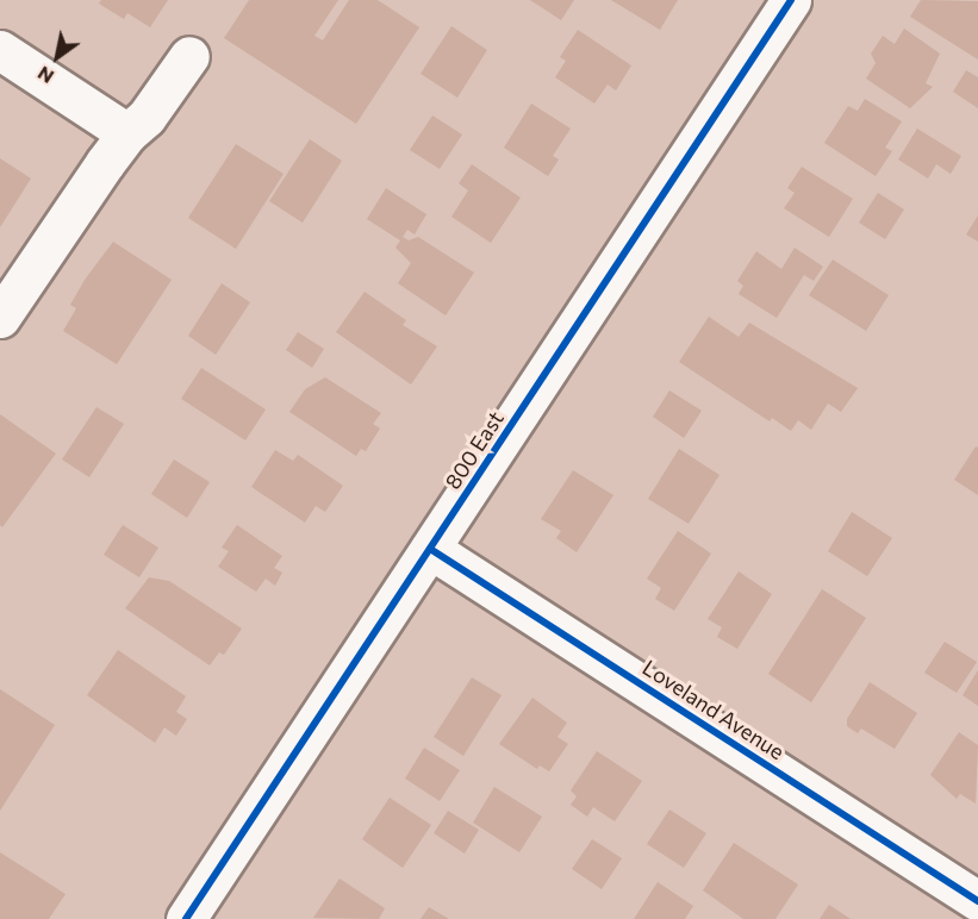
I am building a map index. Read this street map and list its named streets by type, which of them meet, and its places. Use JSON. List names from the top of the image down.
{
  "streets": {
    "street": ["800 East", "Loveland Avenue"]
  },
  "crossings": [
    ["800 East", "Loveland Avenue"]
  ],
  "north": "bottom left"
}
